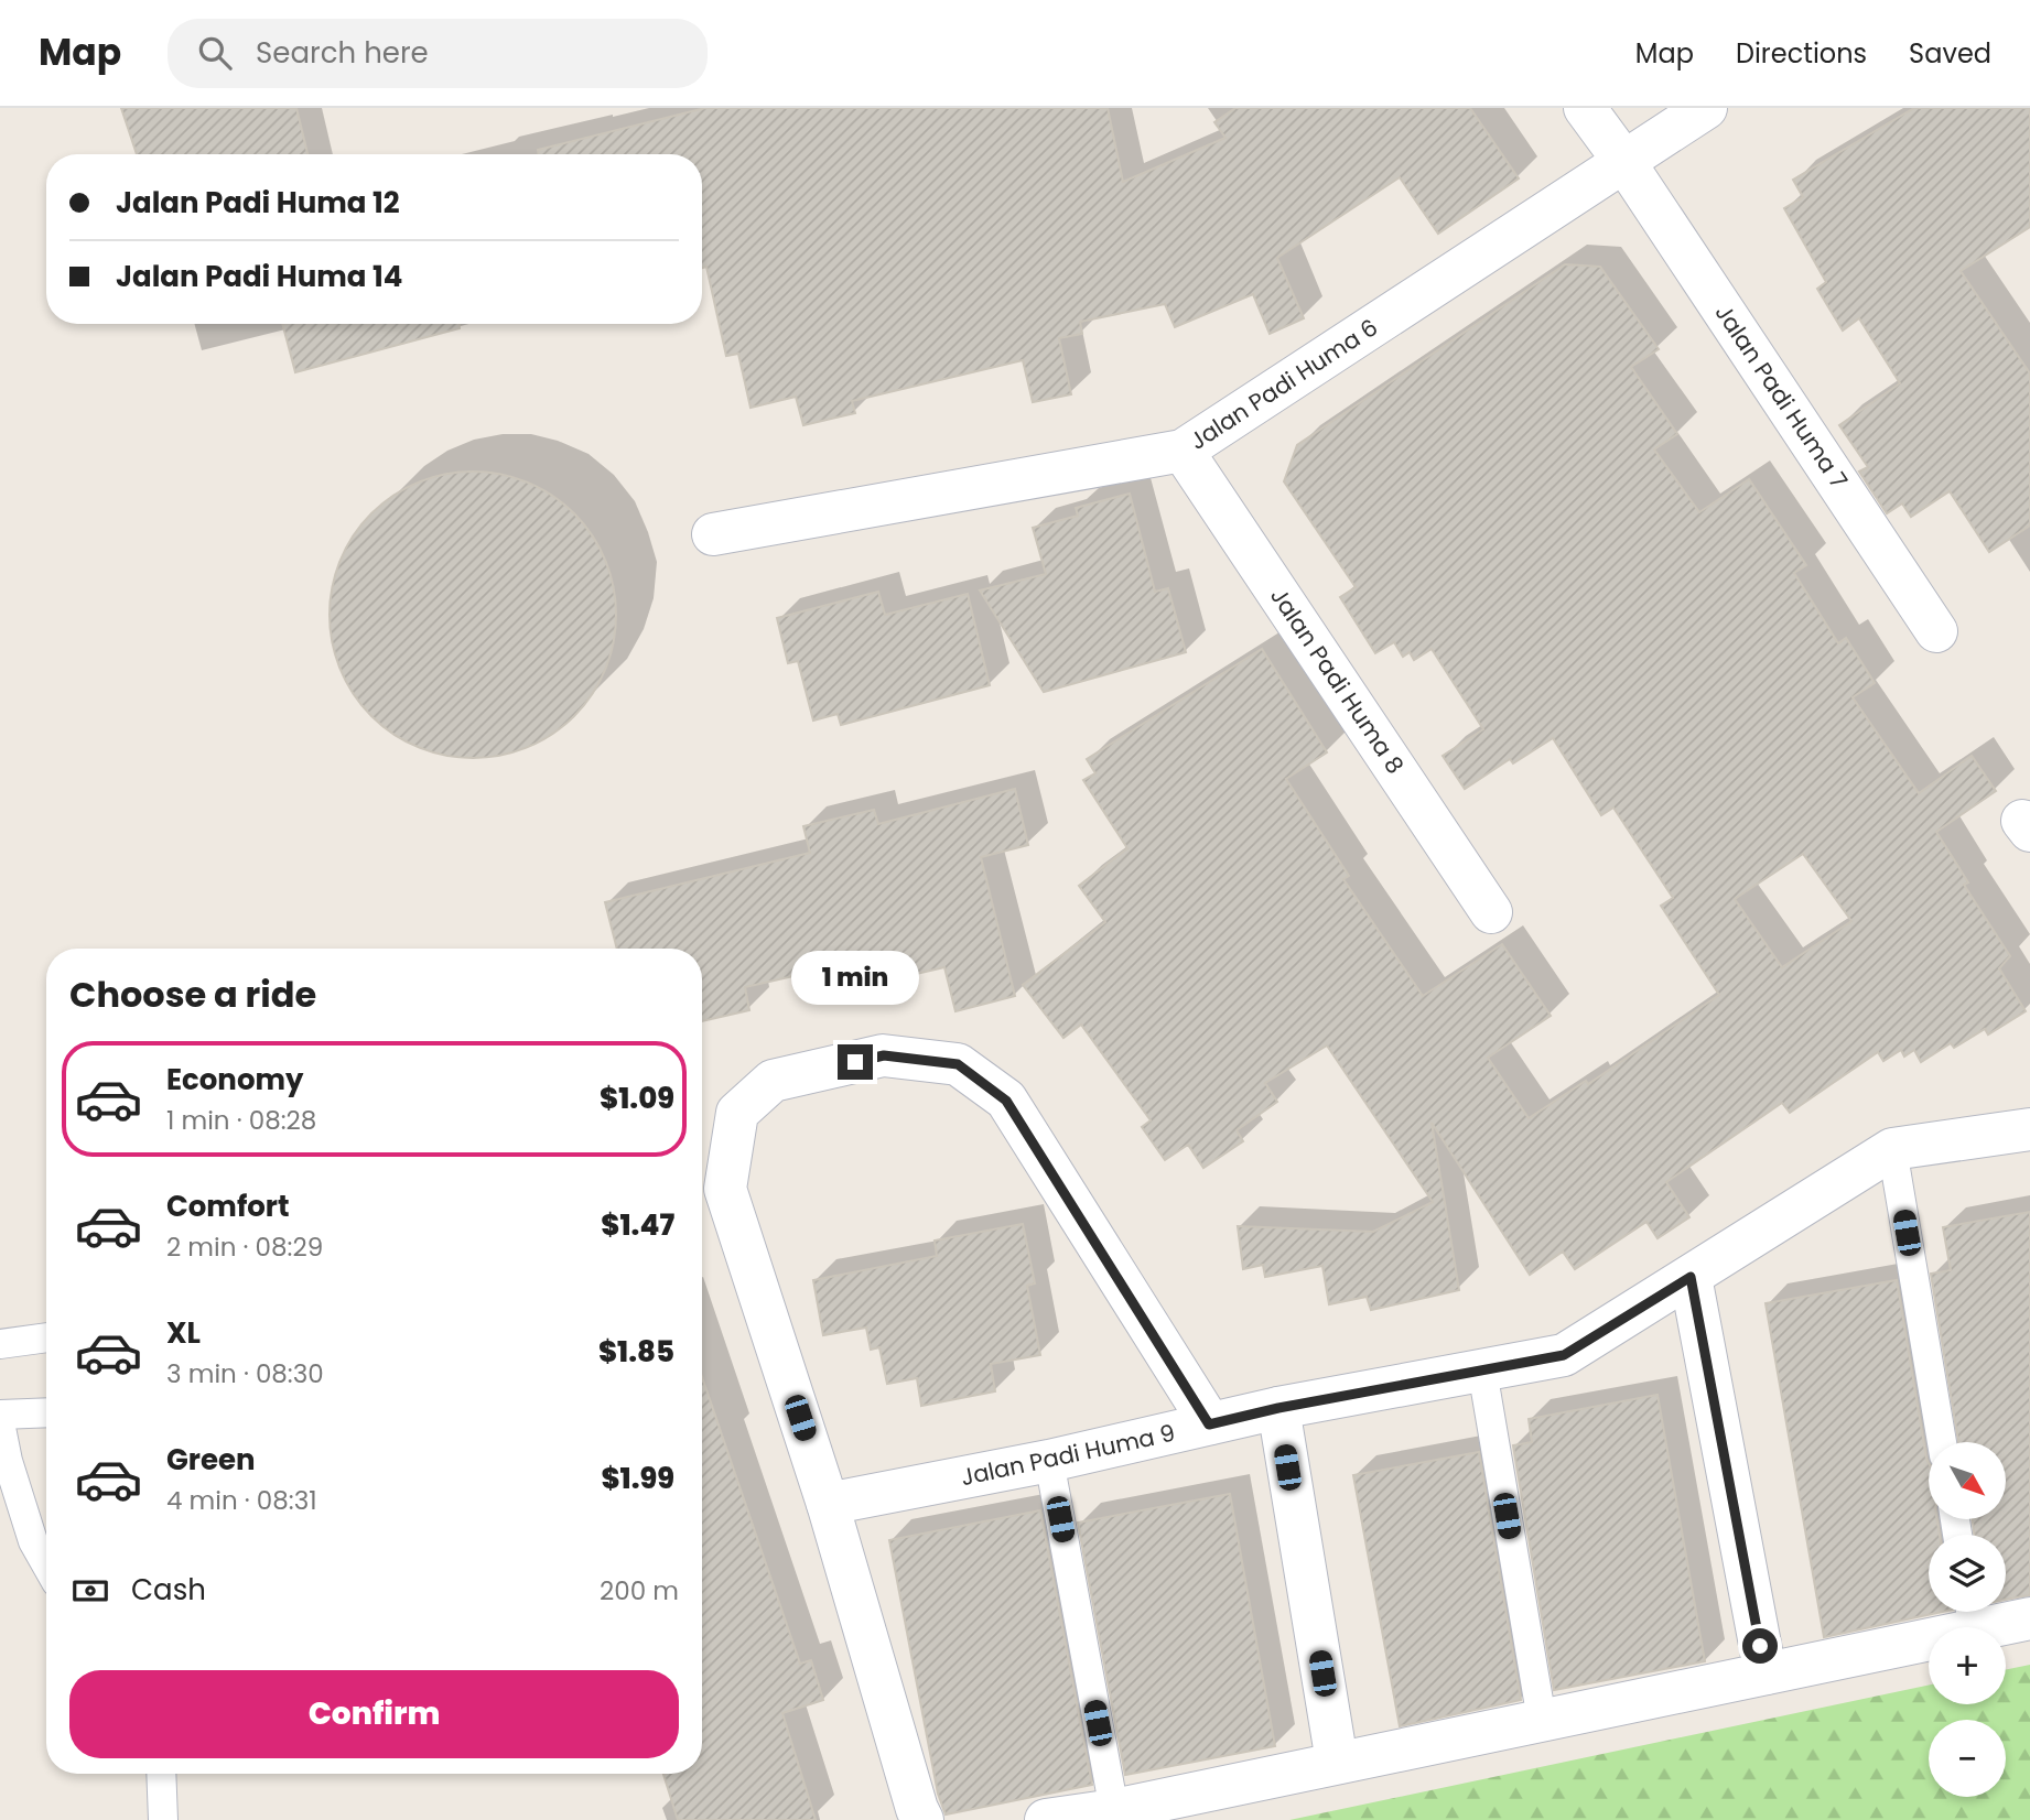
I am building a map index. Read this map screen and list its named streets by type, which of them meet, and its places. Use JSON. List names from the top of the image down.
{
  "streets": {
    "street": [
      "Jalan Padi Huma 6",
      "Jalan Padi Huma 7",
      "Jalan Padi Huma 8",
      "Jalan Padi Huma 9"
    ]
  },
  "crossings": [
    ["Jalan Padi Huma 6", "Jalan Padi Huma 7"],
    ["Jalan Padi Huma 6", "Jalan Padi Huma 8"]
  ],
  "north": "bottom right",
  "page": {
    "header": "Map",
    "search": "Search here",
    "nav": ["Map", "Directions", "Saved"],
    "banner": ["Jalan Padi Huma 12", "Jalan Padi Huma 14"],
    "heading": "Choose a ride",
    "bubble": "1 min",
    "list": [
      {
        "name": "Economy",
        "note": "1 min · 08:28",
        "value": "$1.09"
      },
      {
        "name": "Comfort",
        "note": "2 min · 08:29",
        "value": "$1.47"
      },
      {
        "name": "XL",
        "note": "3 min · 08:30",
        "value": "$1.85"
      },
      {
        "name": "Green",
        "note": "4 min · 08:31",
        "value": "$1.99"
      }
    ],
    "map_buttons": ["+", "−"],
    "pay": ["Cash", "200 m"],
    "buttons": "Confirm"
  }
}
